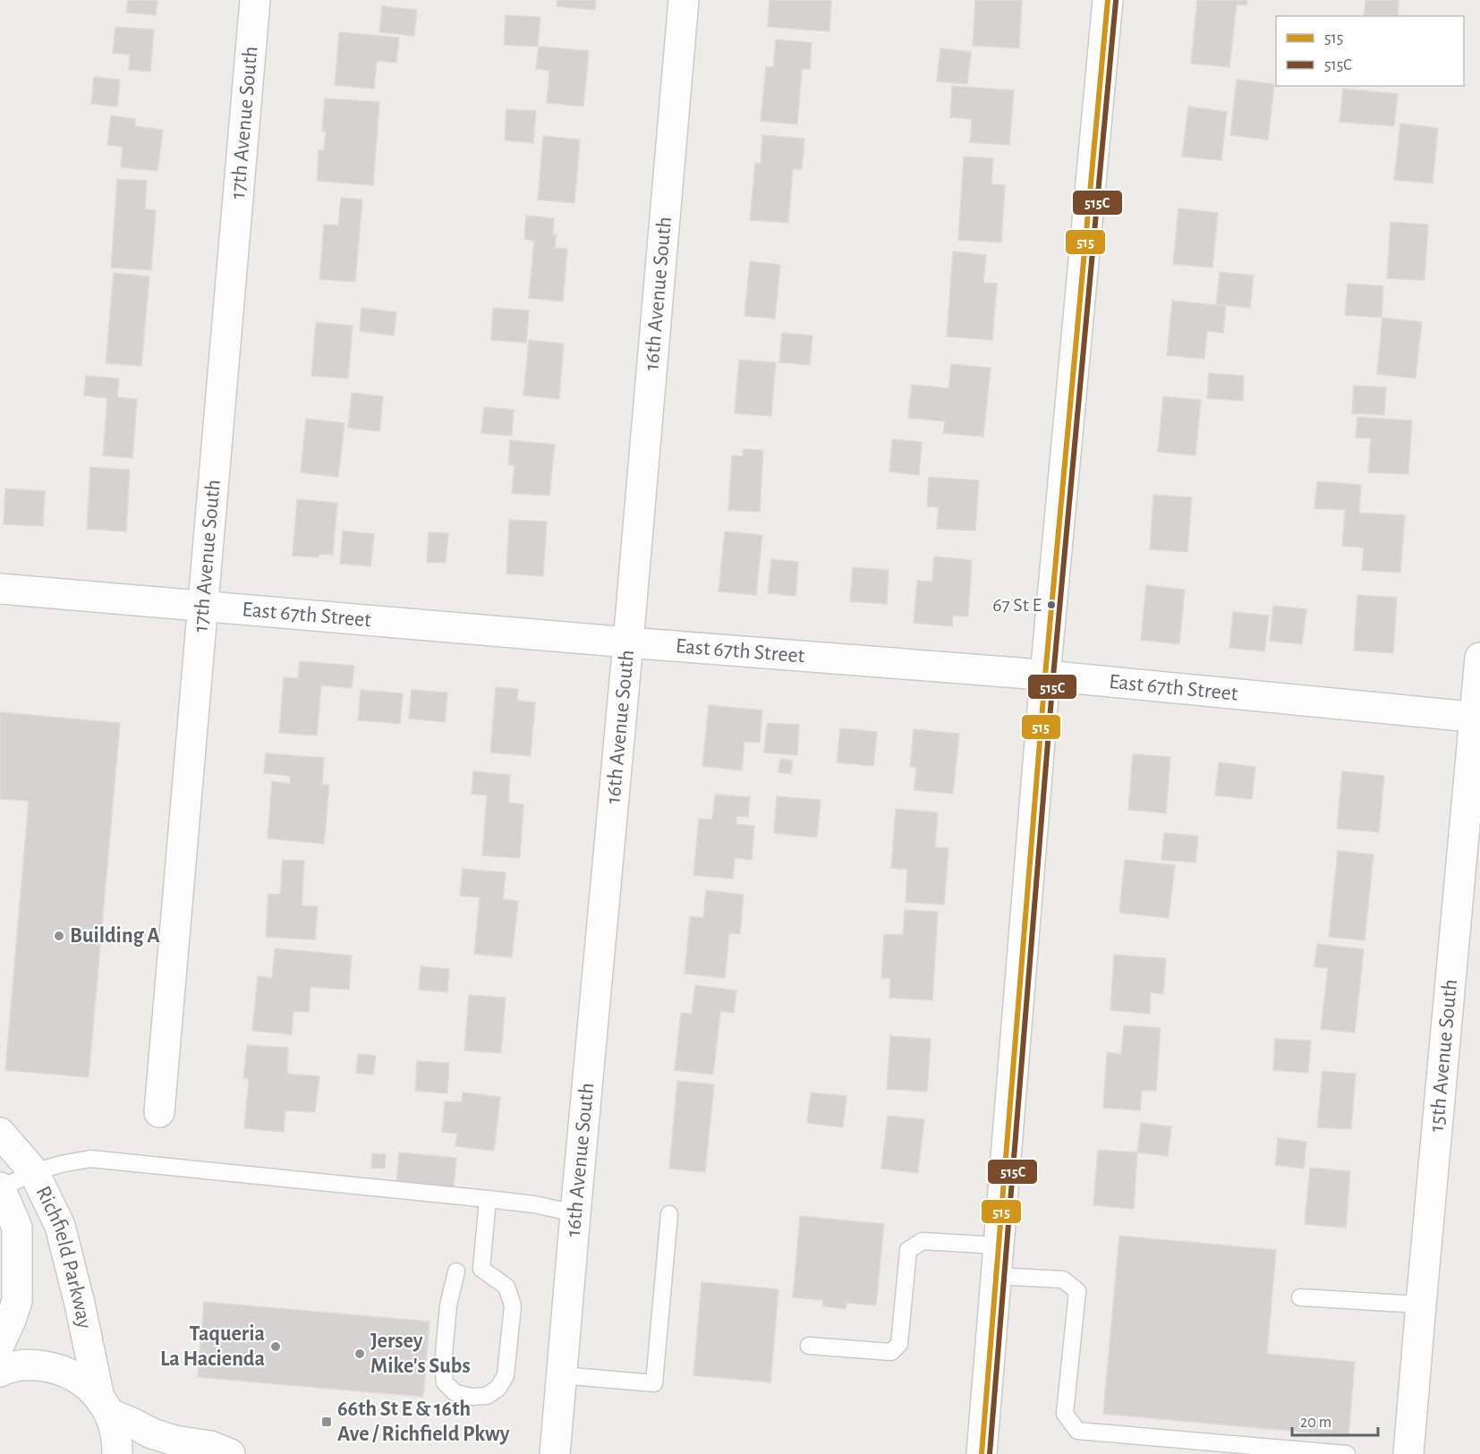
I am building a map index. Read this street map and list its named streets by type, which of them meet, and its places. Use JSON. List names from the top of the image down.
{
  "streets": {
    "street": [
      "17th Avenue South",
      "16th Avenue South",
      "East 67th Street",
      "15th Avenue South",
      "Richfield Parkway"
    ]
  },
  "crossings": [
    ["17th Avenue South", "East 67th Street"],
    ["16th Avenue South", "East 67th Street"],
    ["East 67th Street", "15th Avenue South"]
  ],
  "places": {
    "other": [
      "67 St E",
      "Building A",
      "Taqueria La Hacienda",
      "Jersey Mike's Subs"
    ],
    "transit": ["66th St E & 16th Ave / Richfield Pkwy"]
  },
  "lines": ["transit line 515", "transit line 515C"],
  "legend": ["515", "515C"],
  "scale_bar": "20 m"
}
